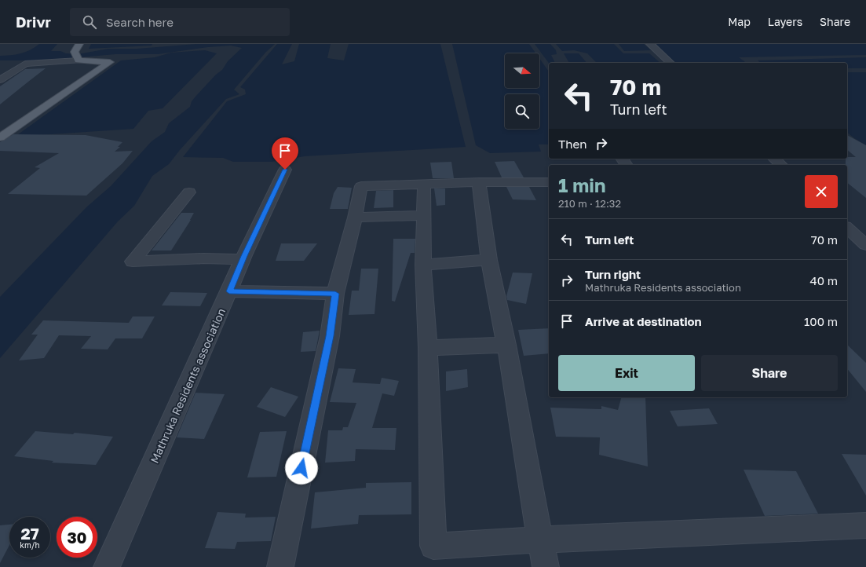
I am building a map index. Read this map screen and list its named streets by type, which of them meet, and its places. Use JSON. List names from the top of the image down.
{
  "streets": {
    "street": ["Mathruka Residents association"]
  },
  "north": "right",
  "page": {
    "header": "Drivr",
    "search": "Search here",
    "nav": ["Map", "Layers", "Share"],
    "turn": ["70 m", "Turn left"],
    "then": "Then",
    "heading": ["1 min", "210 m · 12:32"],
    "list": [
      {
        "name": "Turn left",
        "value": "70 m"
      },
      {
        "name": "Turn right",
        "note": "Mathruka Residents association",
        "value": "40 m"
      },
      {
        "name": "Arrive at destination",
        "value": "100 m"
      }
    ],
    "buttons": ["Exit", "Share"],
    "speed": "27 km/h",
    "limit": "30"
  }
}
